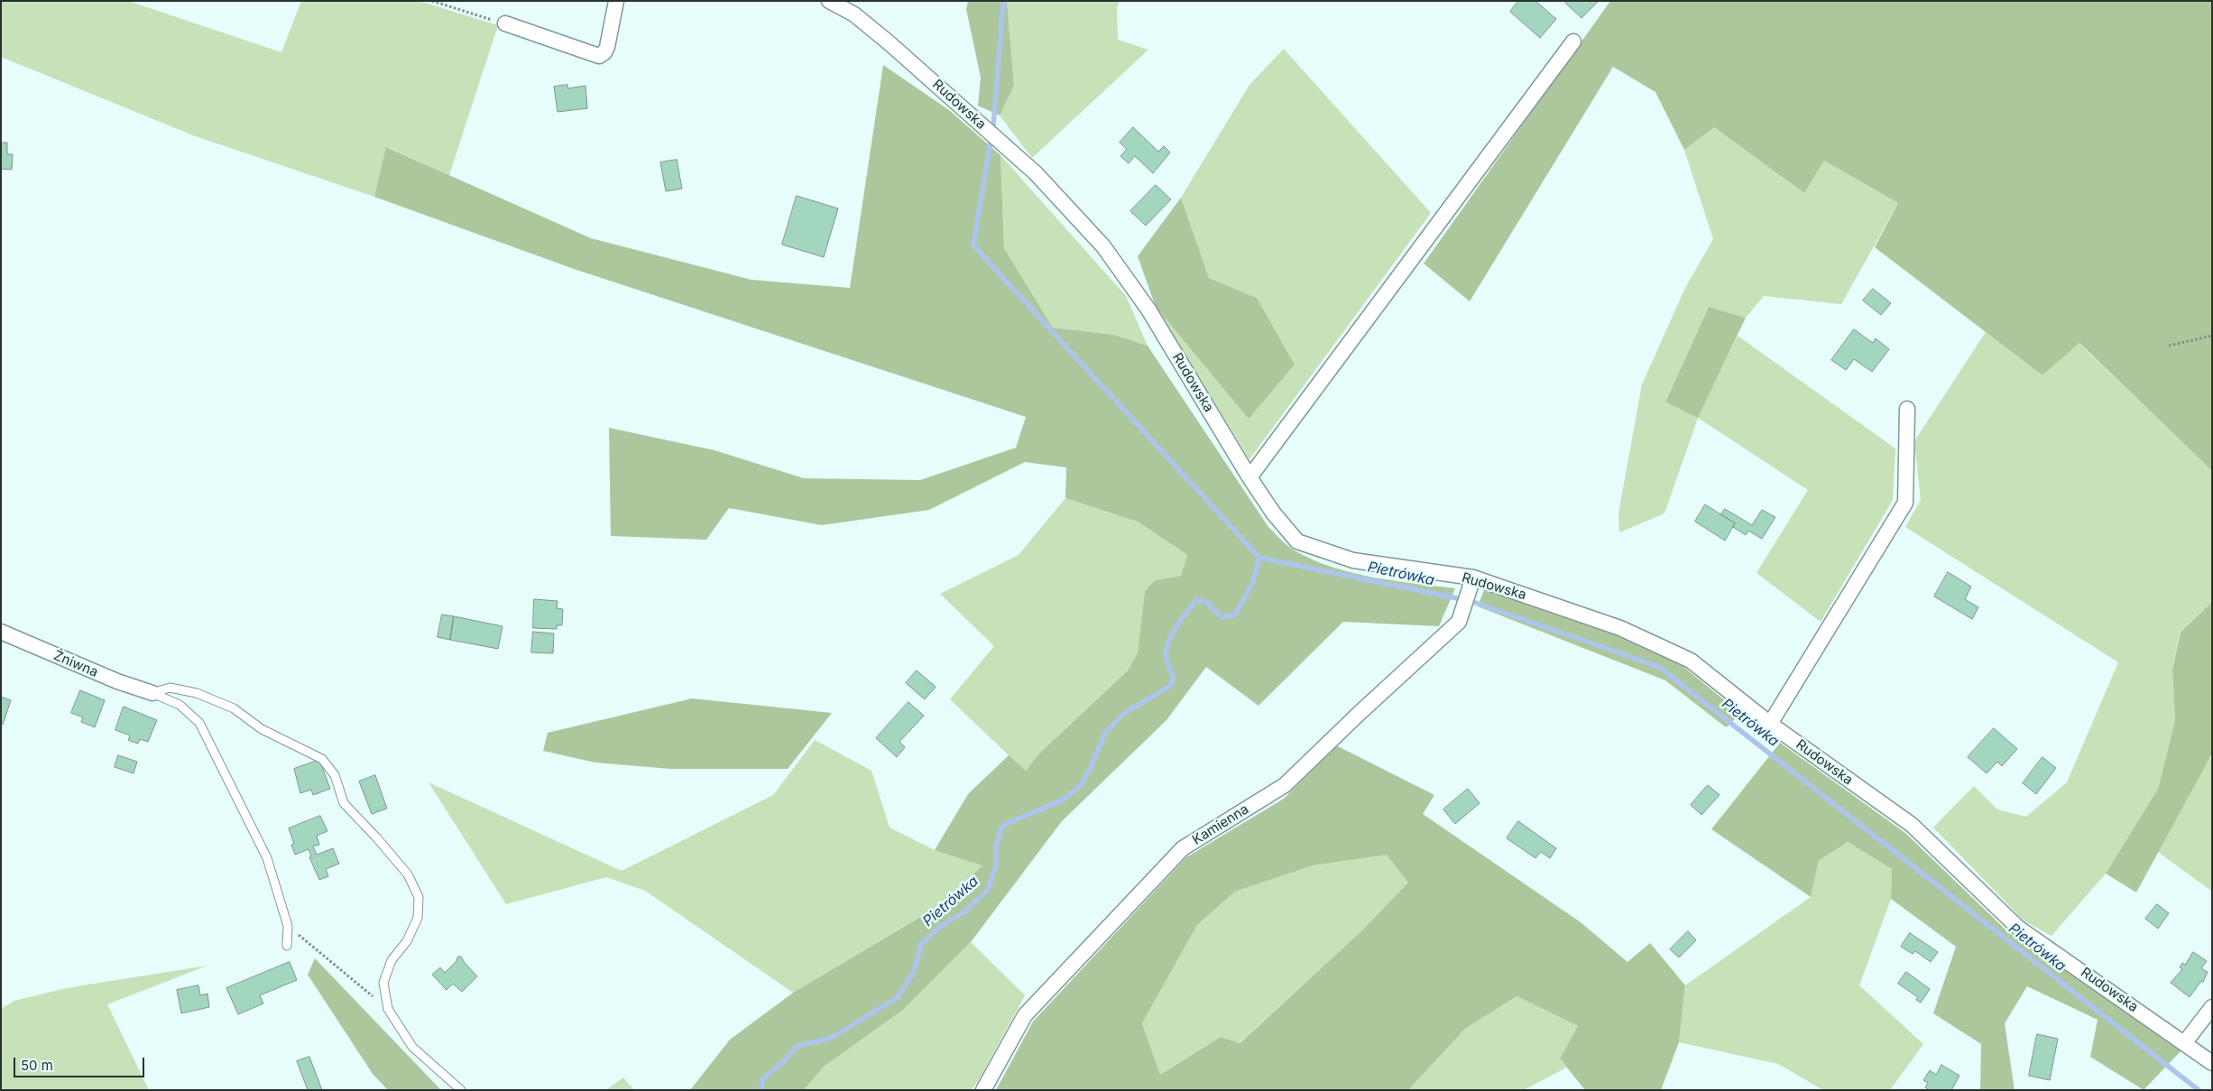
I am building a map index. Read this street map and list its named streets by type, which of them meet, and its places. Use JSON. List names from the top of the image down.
{
  "streets": {
    "street": ["Rudowska", "Żniwna", "Kamienna"]
  },
  "crossings": [
    ["Rudowska", "Kamienna"]
  ],
  "water": ["Pietrówka"],
  "scale_bar": "50 m"
}
